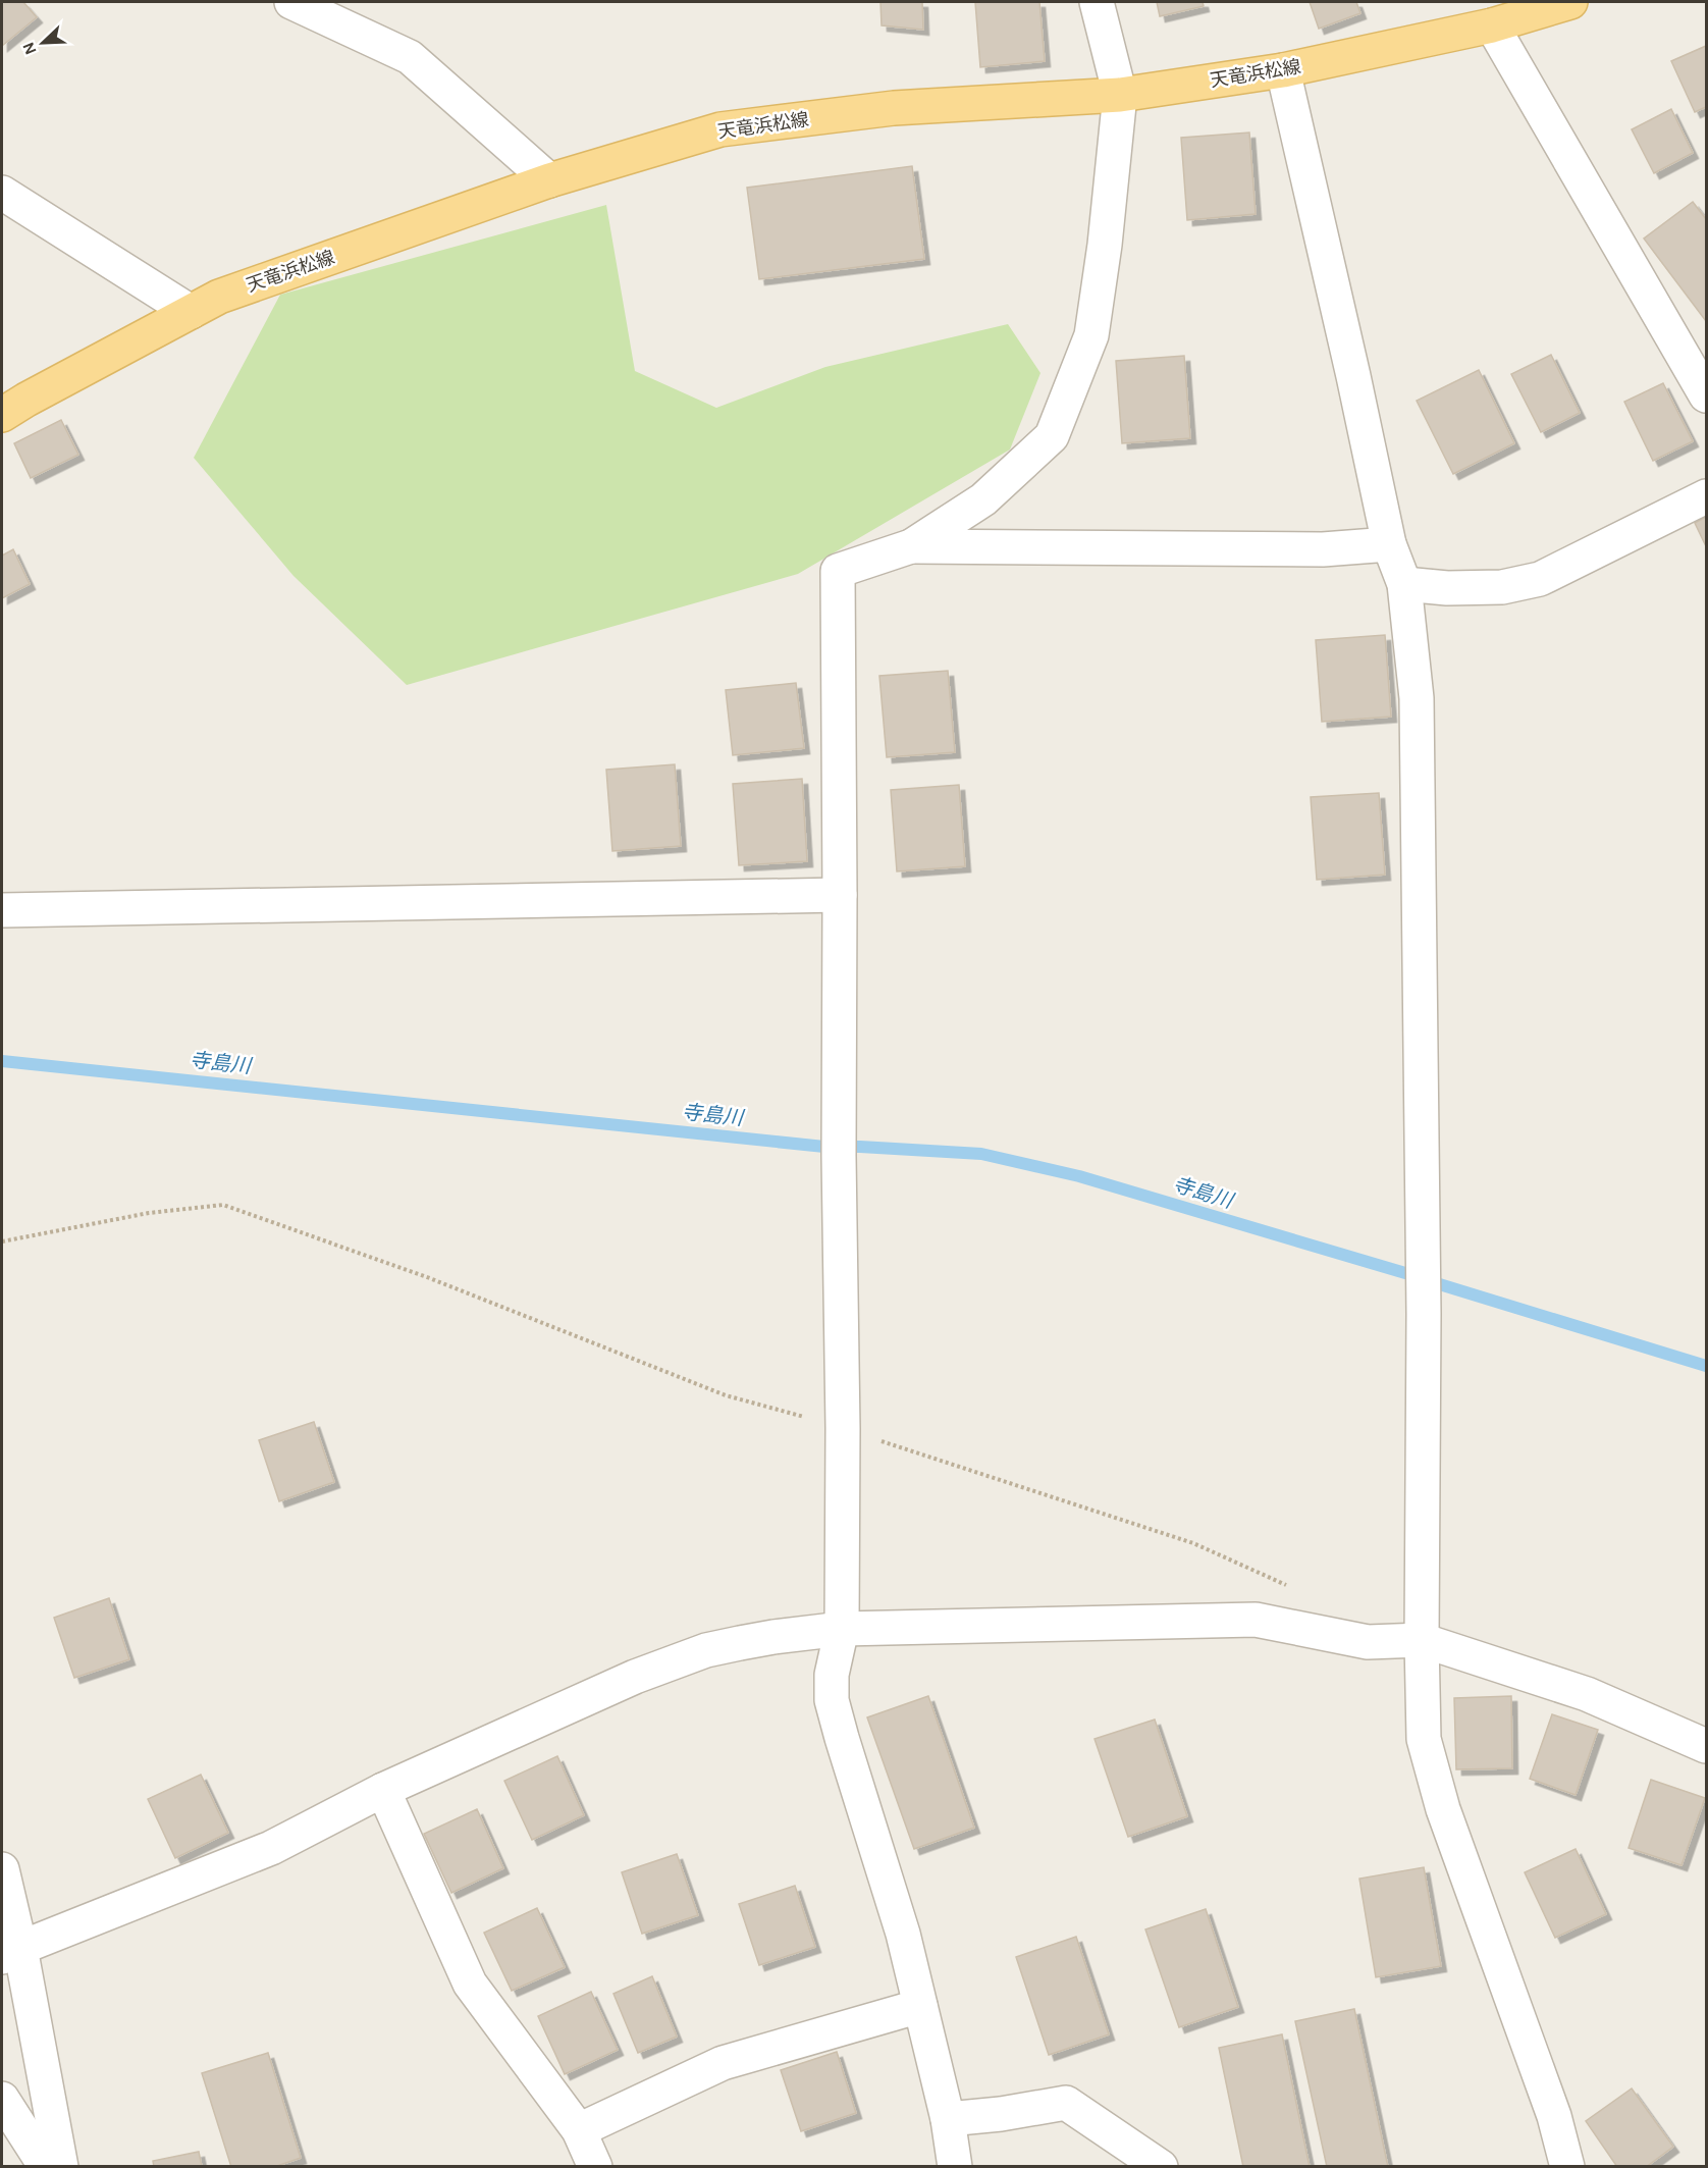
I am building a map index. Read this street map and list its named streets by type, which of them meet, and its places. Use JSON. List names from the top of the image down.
{
  "streets": {
    "main road": ["天竜浜松線"]
  },
  "water": ["寺島川"],
  "north": "bottom left"
}
